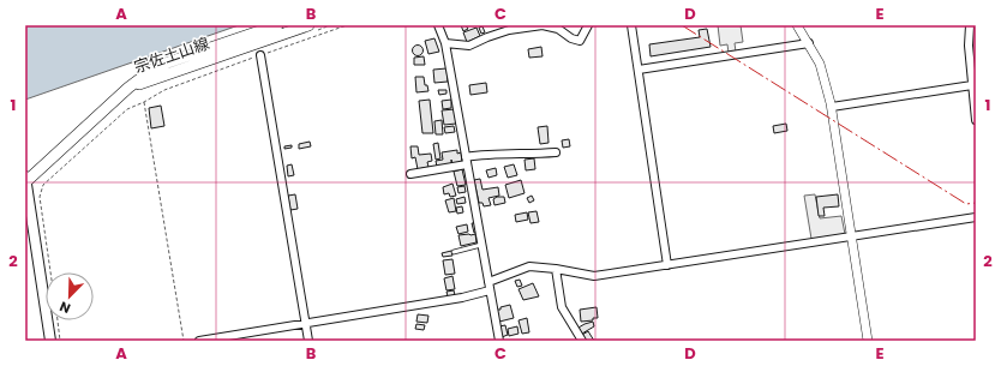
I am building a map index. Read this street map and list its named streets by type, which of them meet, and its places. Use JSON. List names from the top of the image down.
{
  "streets": {
    "main road": ["宗佐土山線"]
  },
  "north": "bottom left",
  "grid": {
    "columns": [
      "A",
      "B",
      "C",
      "D",
      "E"
    ],
    "rows": ["1", "2"]
  }
}
